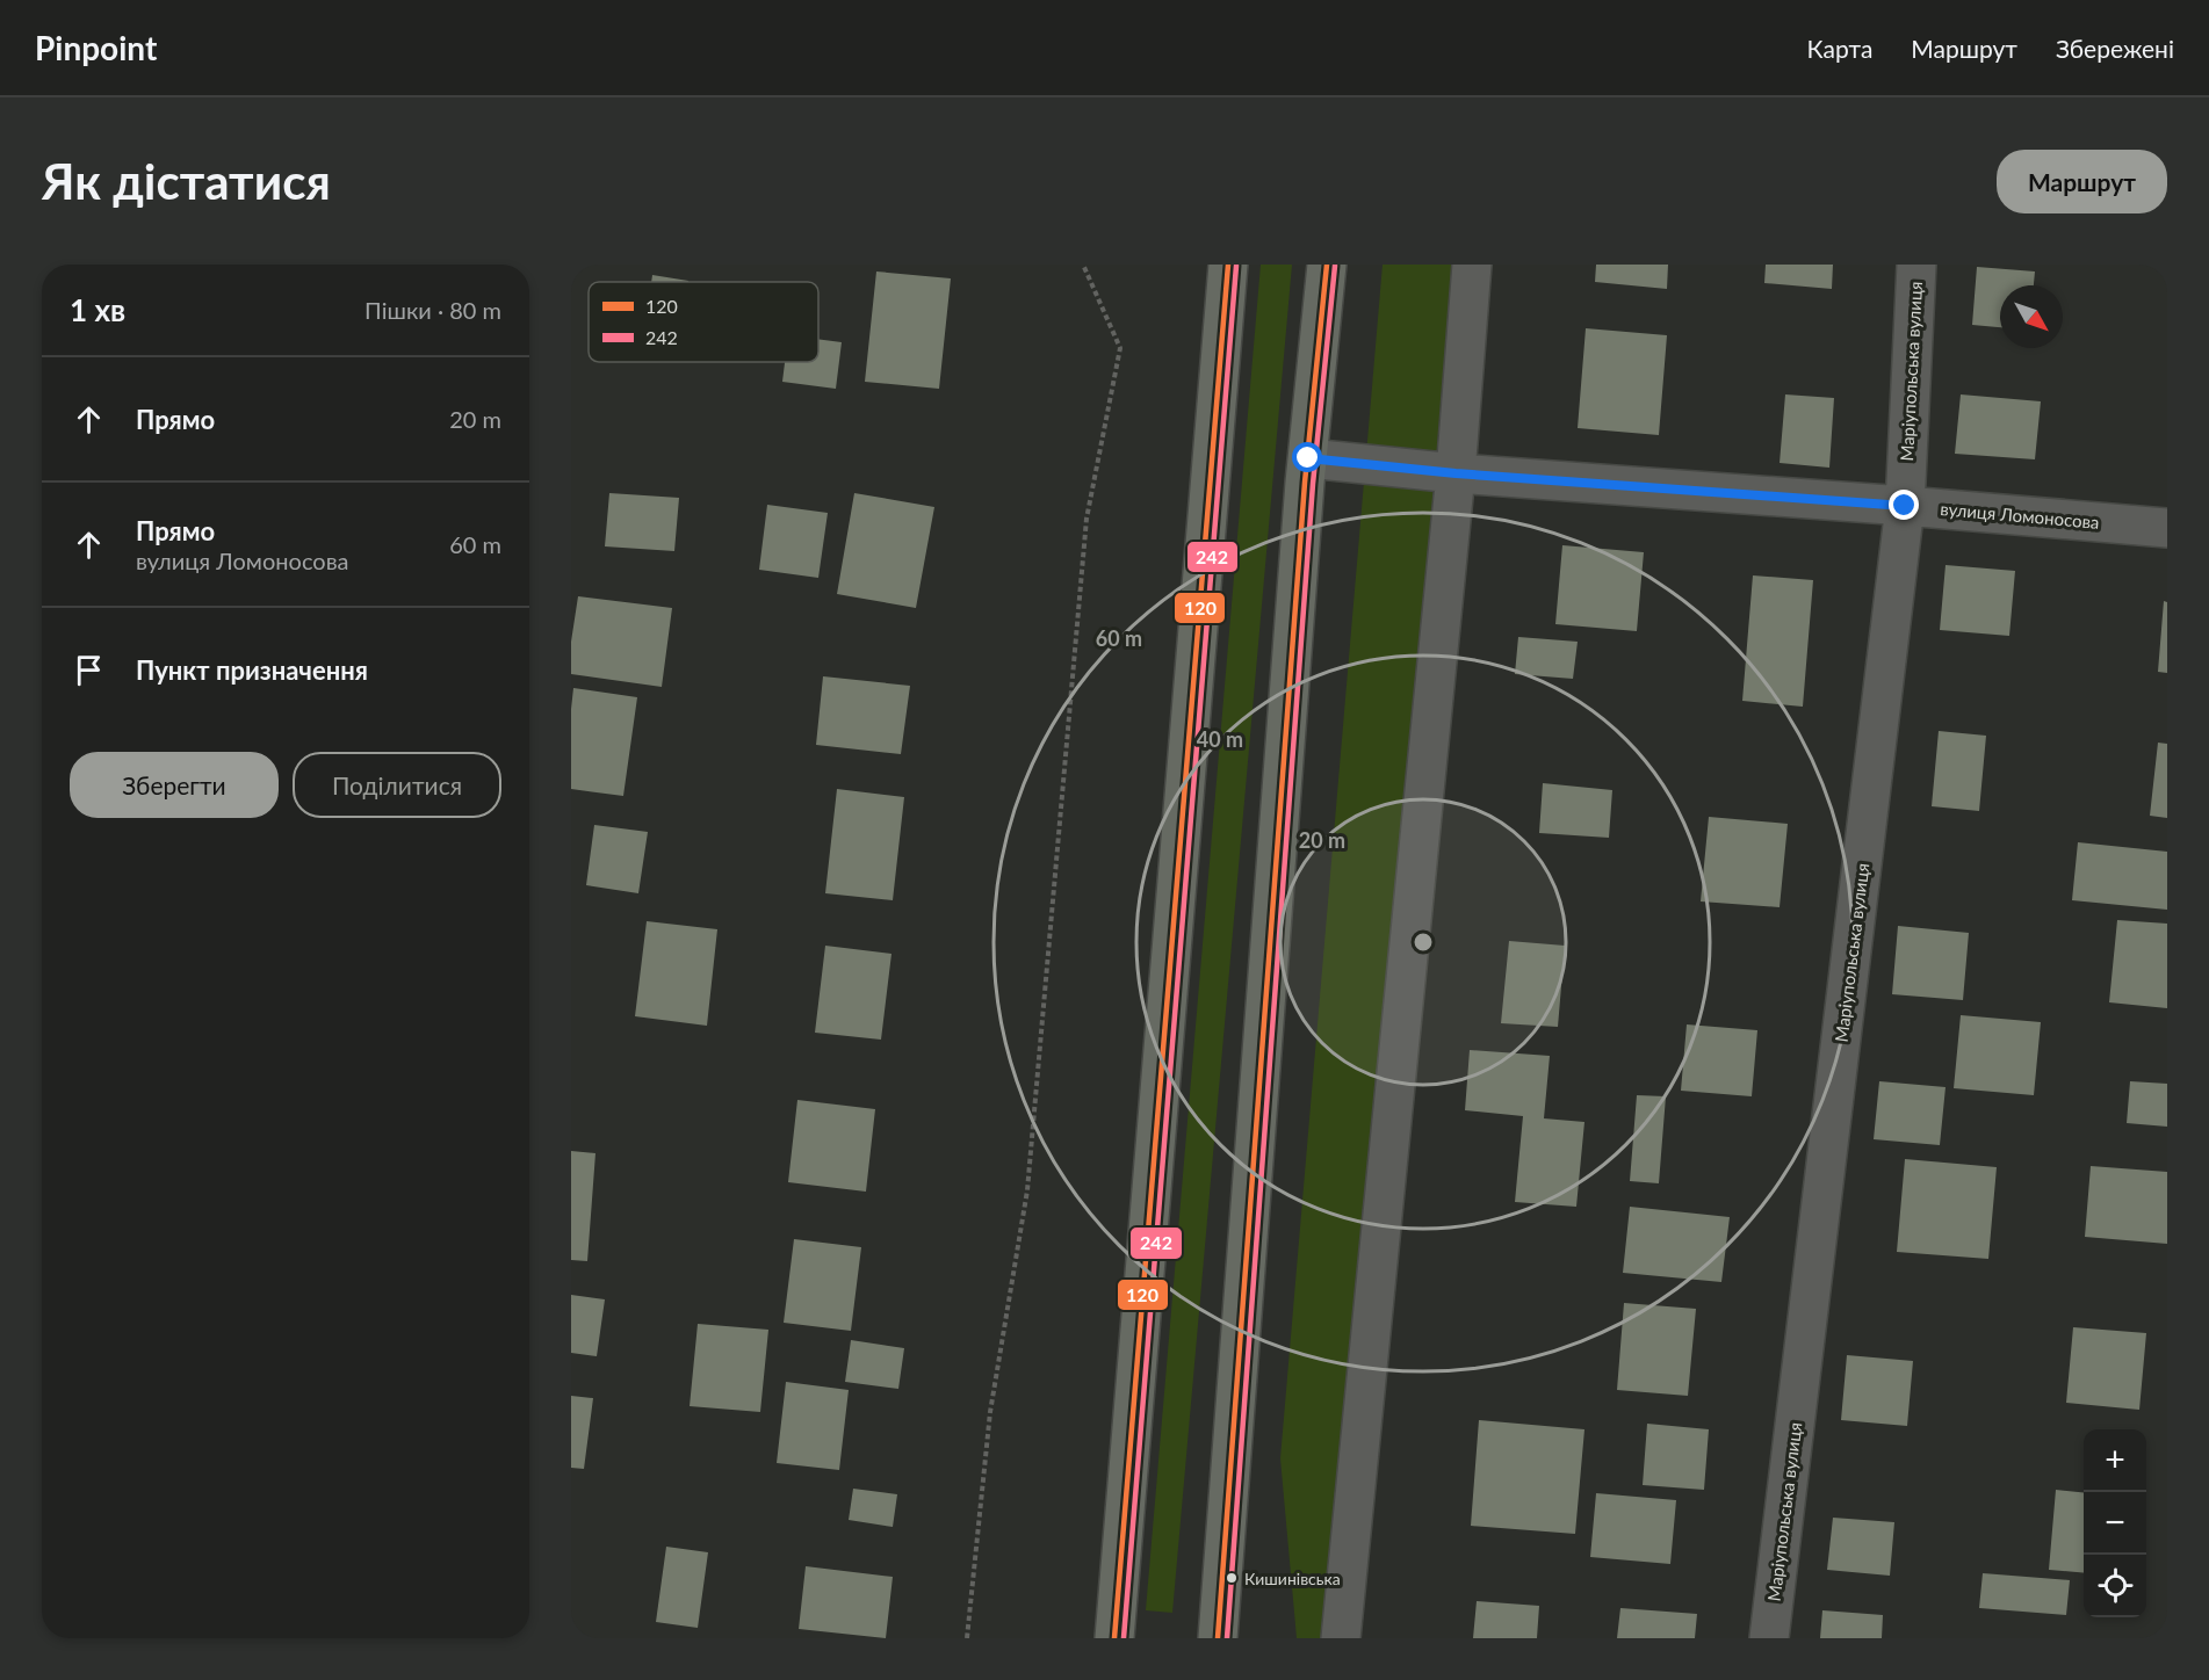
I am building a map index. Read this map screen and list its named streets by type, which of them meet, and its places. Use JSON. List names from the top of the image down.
{
  "streets": {
    "street": ["Маріупольська вулиця", "вулиця Ломоносова"]
  },
  "crossings": [
    ["Маріупольська вулиця", "вулиця Ломоносова"]
  ],
  "places": ["Кишинівська"],
  "lines": ["transit line 120", "transit line 242"],
  "legend": ["120", "242"],
  "north": "bottom right",
  "page": {
    "header": "Pinpoint",
    "nav": ["Карта", "Маршрут", "Збережені"],
    "buttons": [
      "Маршрут",
      ["Зберегти", "Поділитися"]
    ],
    "title": "Як дістатися",
    "heading": ["1 хв", "Пішки · 80 m"],
    "list": [
      ["Прямо", "20 m"],
      ["Прямо", "вулиця Ломоносова", "60 m"],
      "Пункт призначення"
    ],
    "map_buttons": ["+", "−"]
  },
  "rings": ["60 m", "40 m", "20 m"]
}
